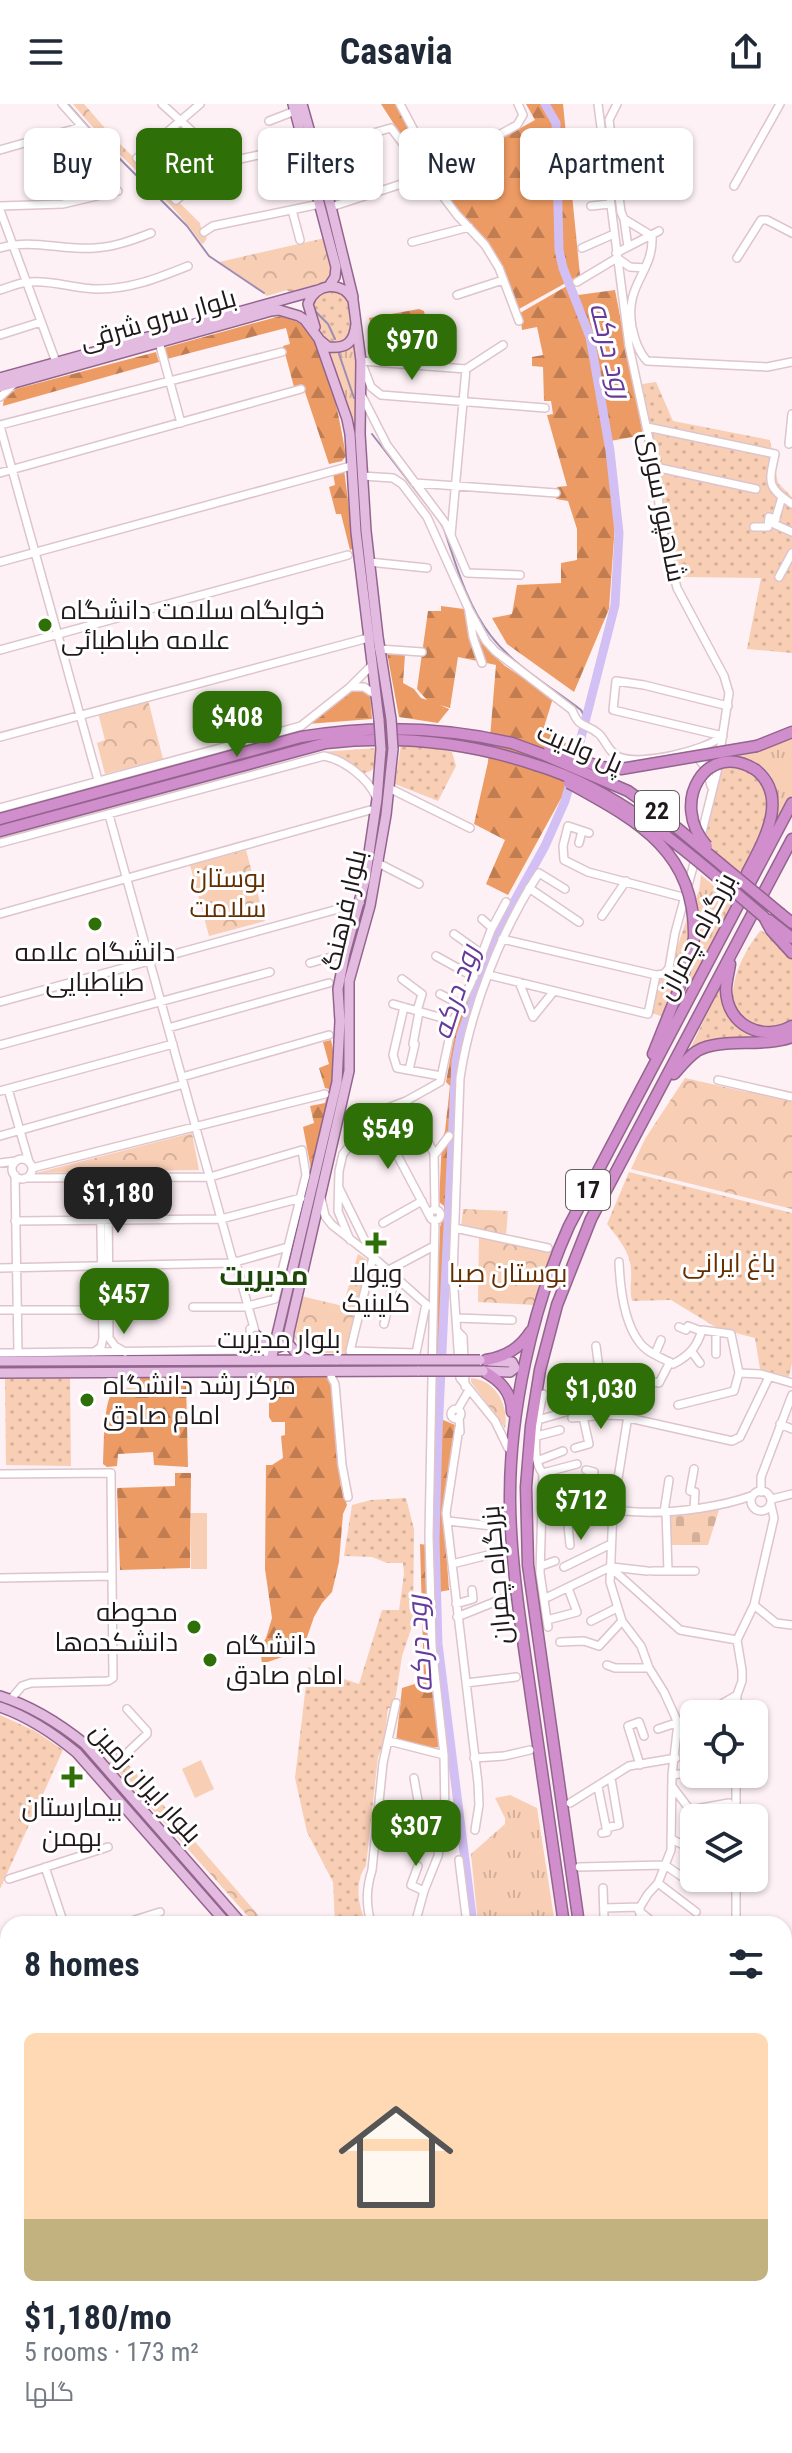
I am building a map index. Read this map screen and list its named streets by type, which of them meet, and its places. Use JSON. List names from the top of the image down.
{
  "streets": {
    "highway": [
      "پل ولایت",
      "22",
      "بزرگراه چمران",
      "17"
    ],
    "main road": [
      "بلوار سرو شرقی",
      "بلوار فرهنگ",
      "بلوار مدیریت",
      "بلوار ایران زمین"
    ],
    "street": ["شاهپور سوری"]
  },
  "crossings": [
    ["پل ولایت", "22"],
    ["بلوار فرهنگ", "بلوار مدیریت"]
  ],
  "districts": ["مدیریت"],
  "water": ["رود درکه"],
  "parks": ["بوستان سلامت", "باغ ایرانی", "بوستان صبا"],
  "places": {
    "other": [
      "خوابگاه سلامت دانشگاه علامه طباطبائی",
      "دانشگاه علامه طباطبایی",
      "مرکز رشد دانشگاه امام صادق",
      "محوطه دانشکده‌ها",
      "دانشگاه امام صادق"
    ],
    "health": ["ویولا کلینیک", "بیمارستان بهمن"]
  },
  "page": {
    "header": "Casavia",
    "chip": [
      "Buy",
      "Rent",
      "Filters",
      "New",
      "Apartment"
    ],
    "price": [
      "$970",
      "$408",
      "$549",
      "$1,180",
      "$457",
      "$1,030",
      "$712",
      "$307"
    ],
    "heading": "8 homes",
    "list": [
      {
        "name": "$1,180/mo",
        "note": "5 rooms · 173 m² · گلها"
      }
    ]
  }
}
